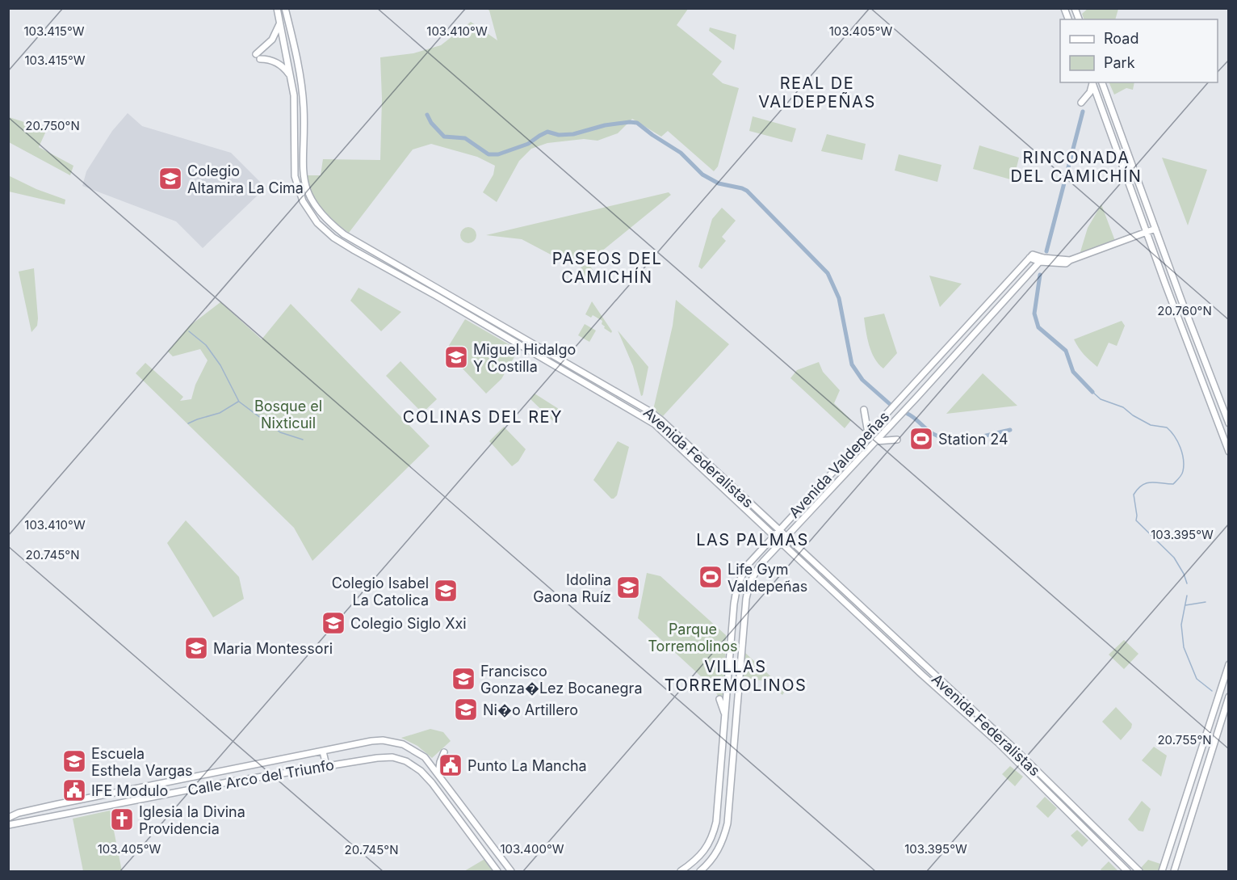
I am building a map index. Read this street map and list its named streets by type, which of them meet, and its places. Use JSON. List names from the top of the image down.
{
  "streets": {
    "street": ["Avenida Federalistas", "Avenida Valdepeñas", "Calle Arco del Triunfo"]
  },
  "crossings": [
    ["Avenida Federalistas", "Avenida Valdepeñas"]
  ],
  "districts": [
    "REAL DE VALDEPEÑAS",
    "RINCONADA DEL CAMICHÍN",
    "PASEOS DEL CAMICHÍN",
    "COLINAS DEL REY",
    "LAS PALMAS",
    "VILLAS TORREMOLINOS"
  ],
  "parks": ["Bosque el Nixticuil", "Parque Torremolinos"],
  "places": {
    "school or university": [
      "Colegio Altamira La Cima",
      "Miguel Hidalgo Y Costilla",
      "Idolina Gaona Ruíz",
      "Colegio Isabel La Catolica",
      "Colegio Siglo Xxi",
      "Maria Montessori",
      "Francisco Gonza�Lez Bocanegra",
      "Ni�o Artillero",
      "Escuela Esthela Vargas"
    ],
    "sports": ["Station 24", "Life Gym Valdepeñas"],
    "public building": ["Punto La Mancha", "IFE Modulo"],
    "church": ["Iglesia la Divina Providencia"]
  },
  "legend": ["Road", "Park"],
  "coordinates": [
    "103.415°W",
    "103.410°W",
    "103.405°W",
    "20.750°N",
    "20.760°N",
    "103.395°W",
    "20.745°N",
    "20.755°N",
    "103.400°W"
  ]
}
